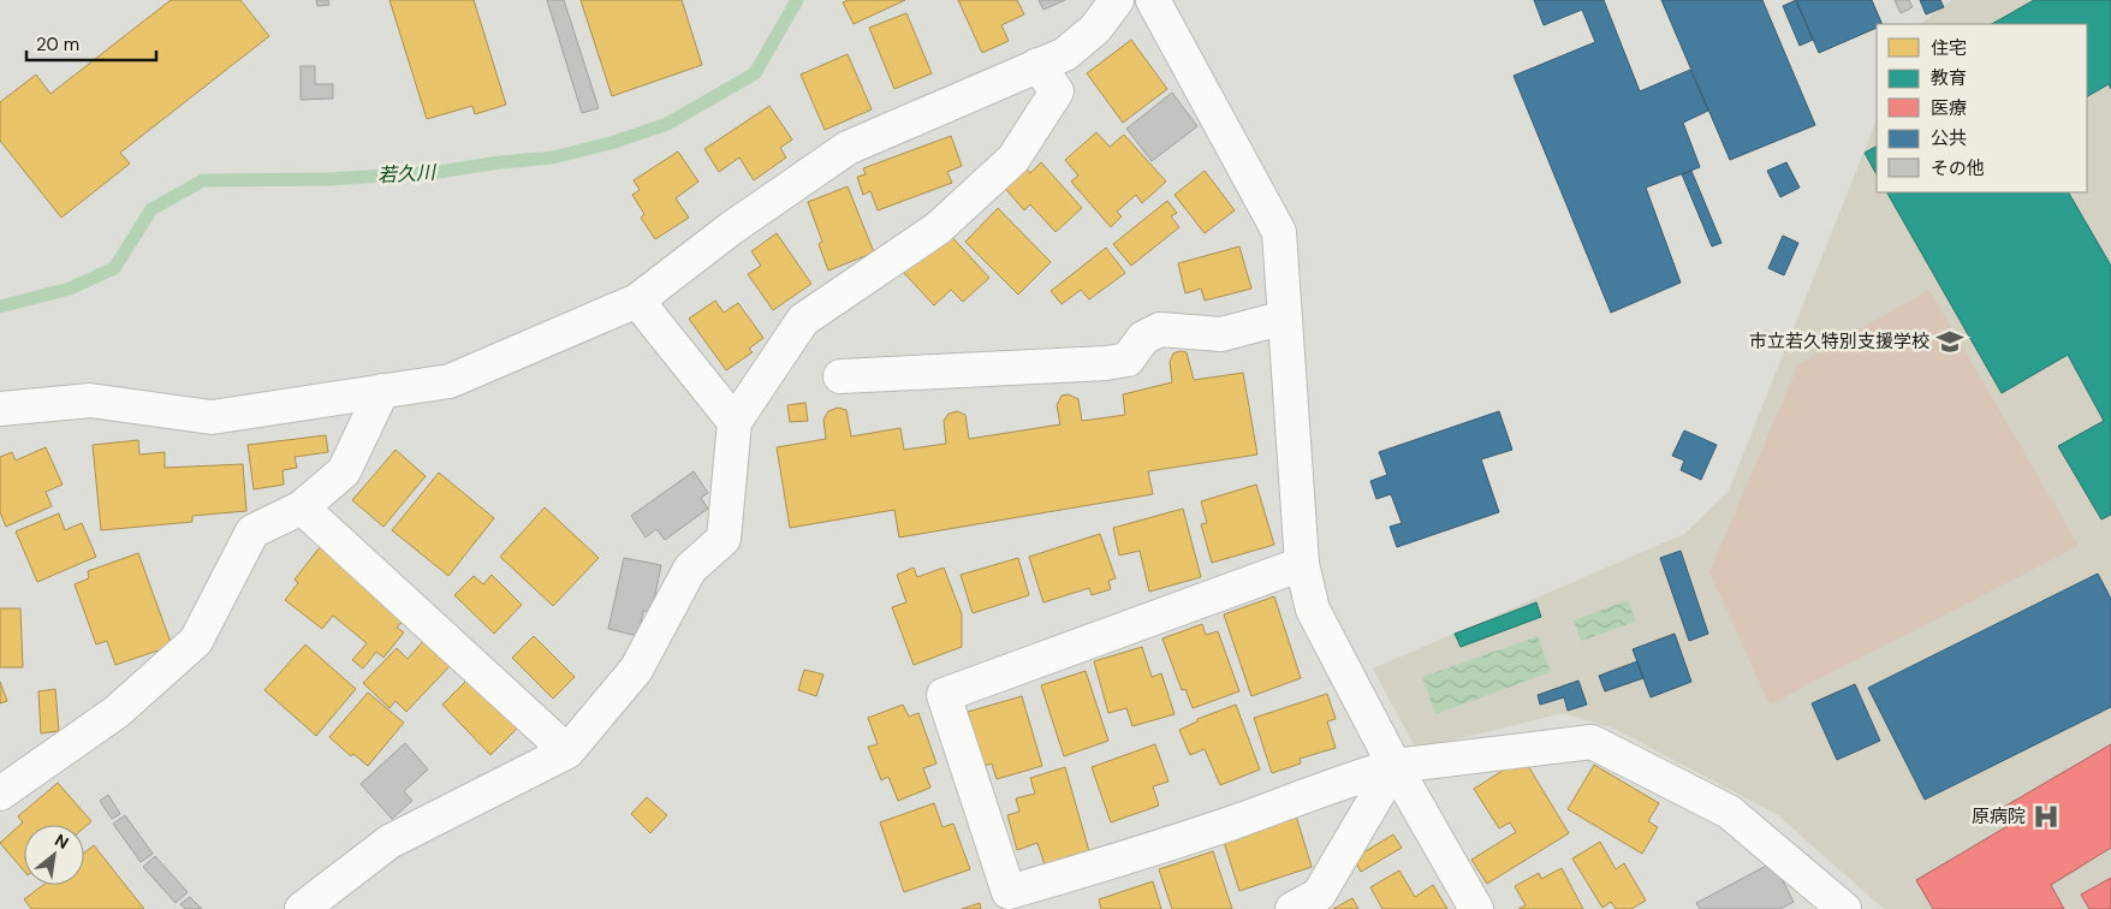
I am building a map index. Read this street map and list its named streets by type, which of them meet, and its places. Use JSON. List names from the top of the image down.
{
  "water": ["若久川"],
  "places": {
    "school or university": ["市立若久特別支援学校"],
    "hospital": ["原病院"]
  },
  "legend": [
    "住宅",
    "教育",
    "医療",
    "公共",
    "その他"
  ],
  "scale_bar": "20 m",
  "north": "top right"
}
